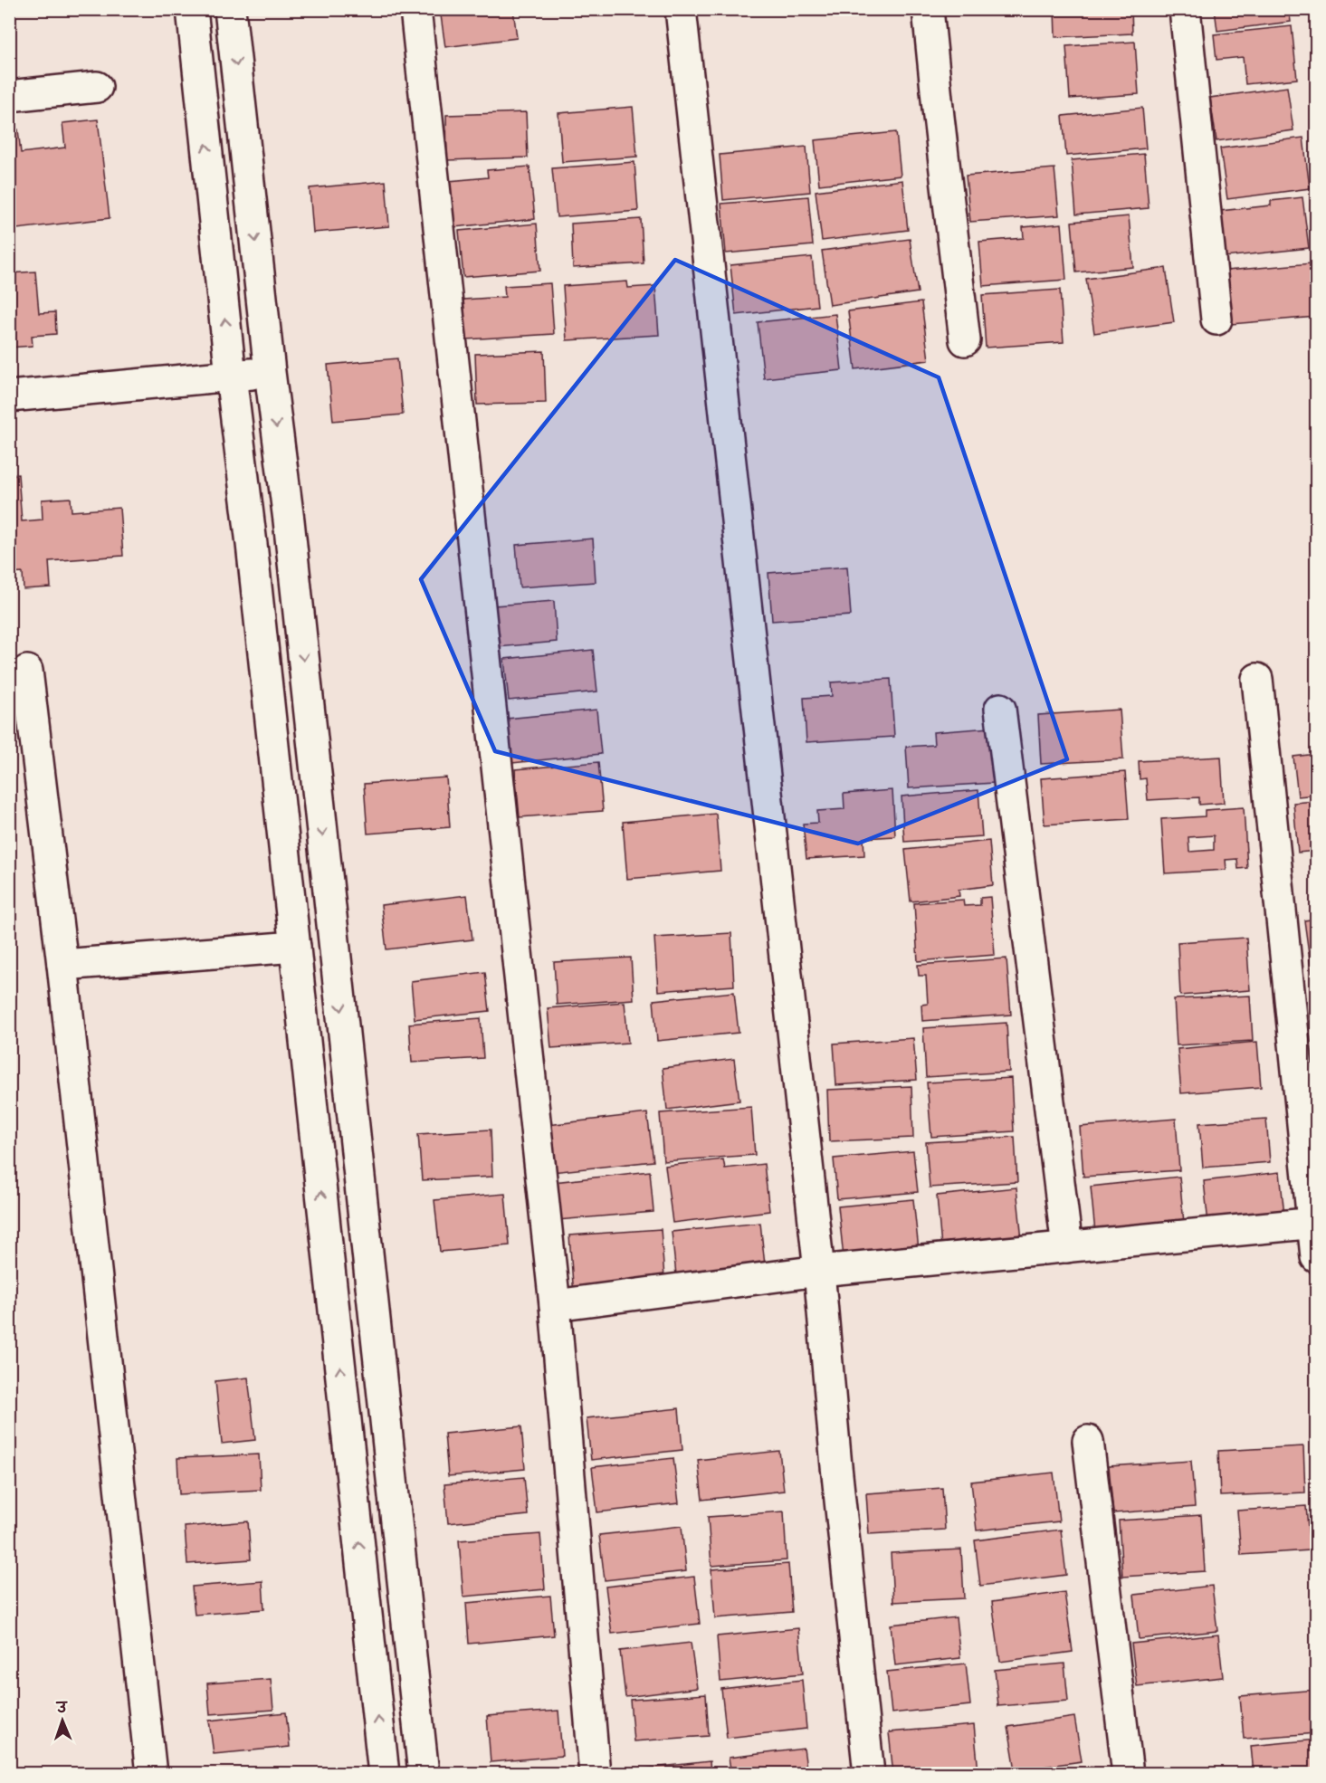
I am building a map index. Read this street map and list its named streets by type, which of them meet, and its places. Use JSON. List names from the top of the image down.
{
  "north": "top"
}
